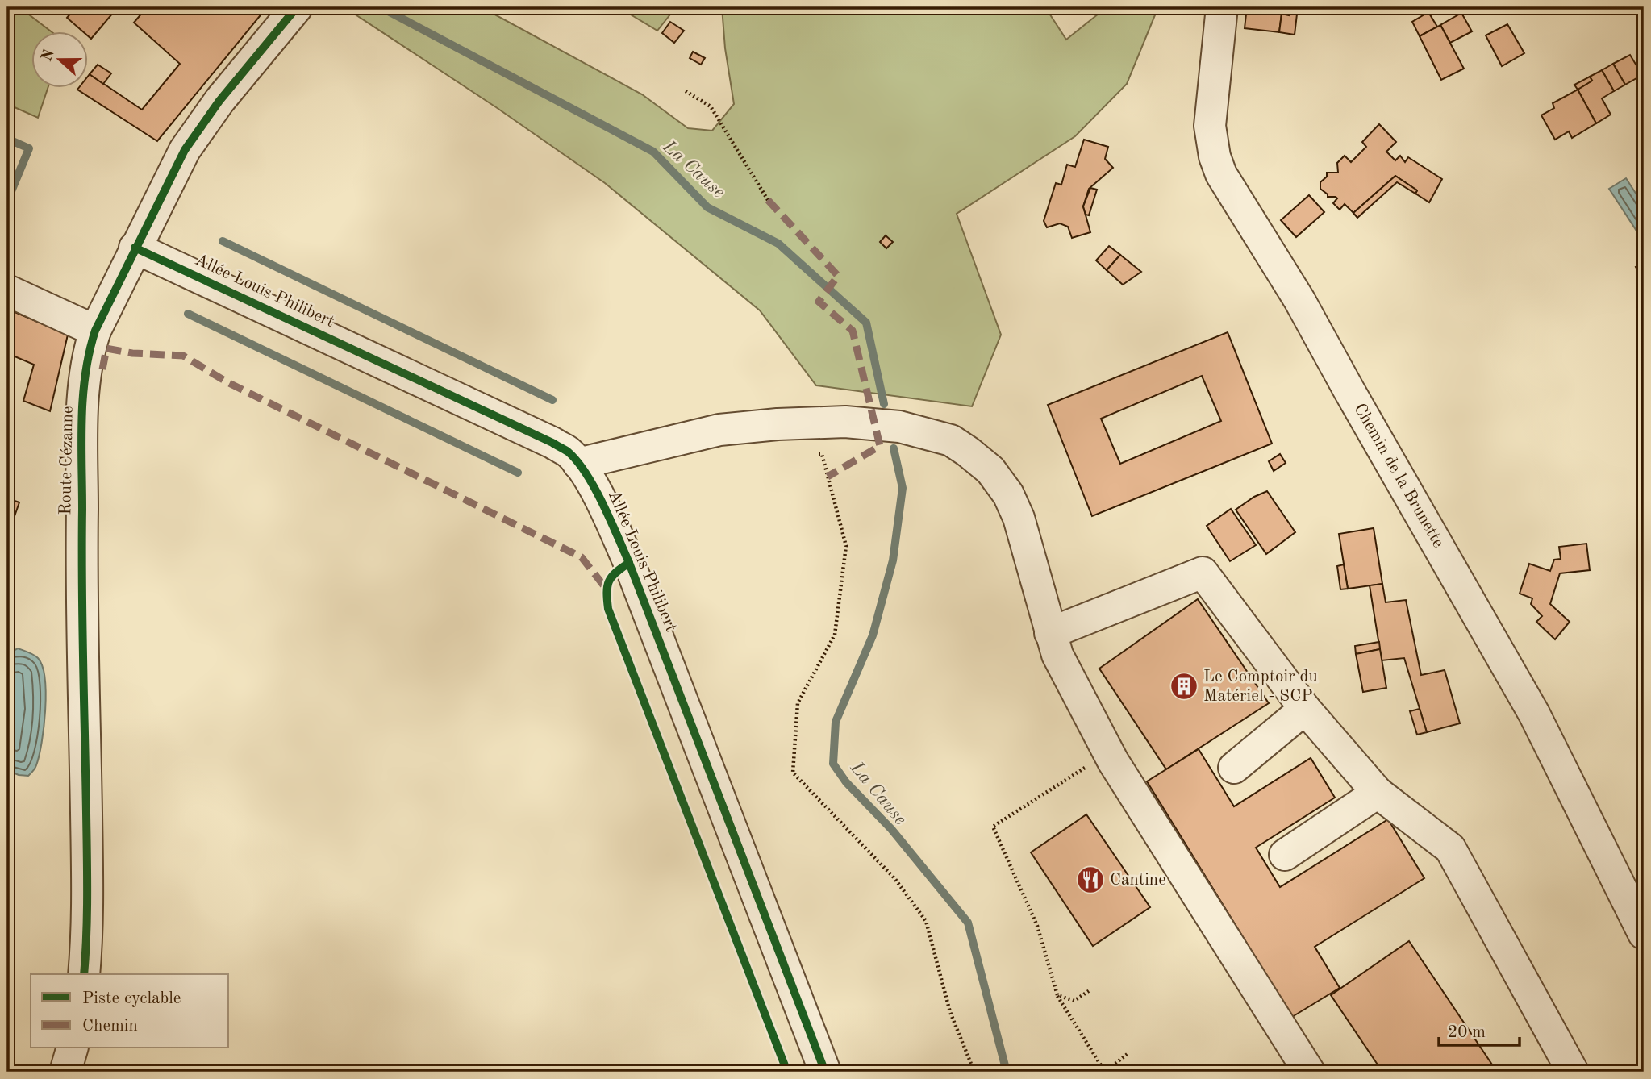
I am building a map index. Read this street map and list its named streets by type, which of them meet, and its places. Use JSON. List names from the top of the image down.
{
  "streets": {
    "street": ["Allée Louis Philibert", "Route Cézanne", "Chemin de la Brunette"]
  },
  "crossings": [
    ["Allée Louis Philibert", "Route Cézanne"]
  ],
  "water": ["La Cause"],
  "places": {
    "building": ["Le Comptoir du Matériel - SCP"],
    "restaurant": ["Cantine"]
  },
  "legend": ["Piste cyclable", "Chemin"],
  "scale_bar": "20 m",
  "north": "left"
}
